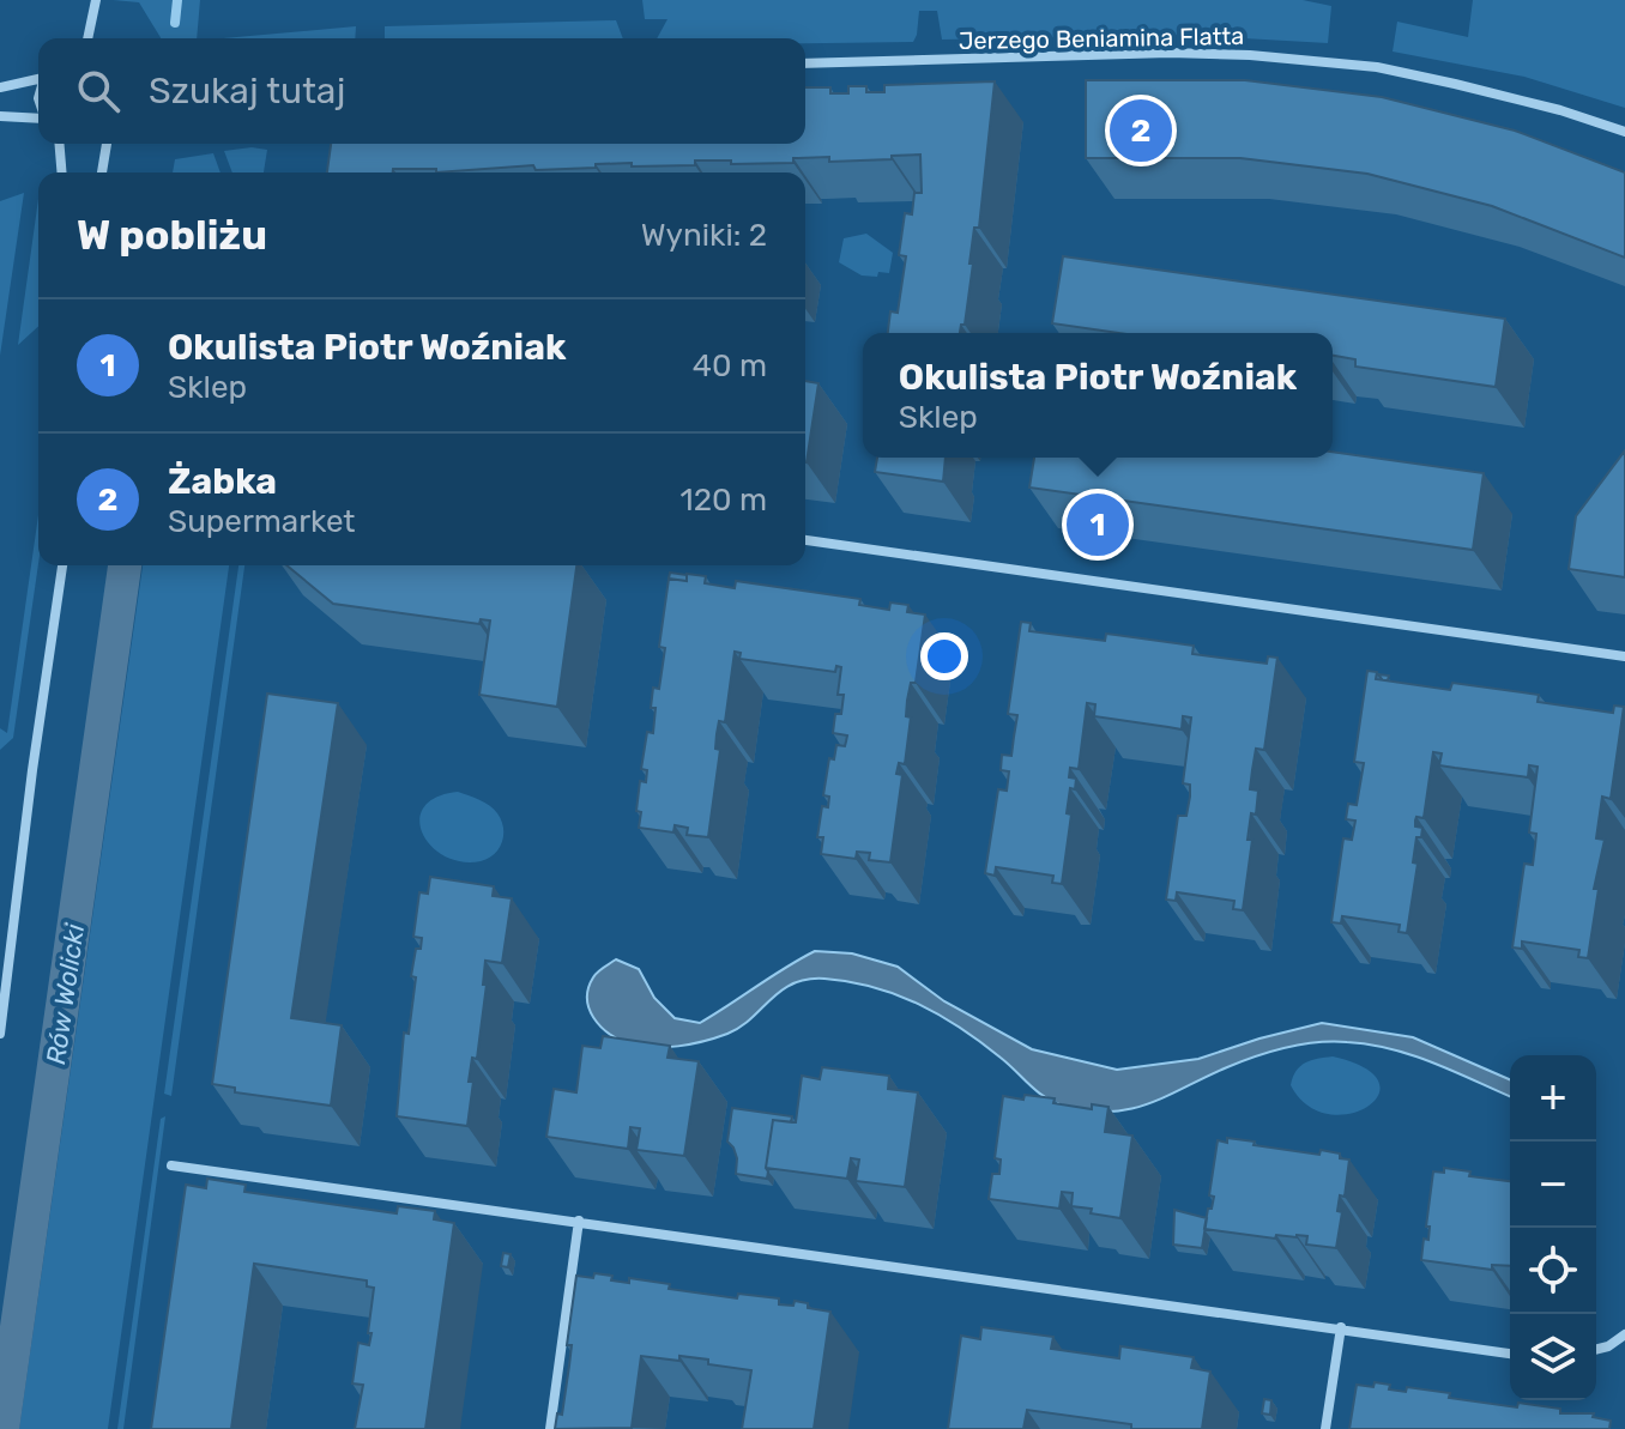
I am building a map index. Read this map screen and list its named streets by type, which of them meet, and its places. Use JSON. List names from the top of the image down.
{
  "streets": {
    "street": ["Jerzego Beniamina Flatta"]
  },
  "water": ["Rów Wolicki"],
  "page": {
    "search": "Szukaj tutaj",
    "pins": ["2", "1"],
    "heading": ["W pobliżu", "Wyniki: 2"],
    "list": [
      {
        "mark": "1",
        "name": "Okulista Piotr Woźniak",
        "note": "Sklep",
        "value": "40 m"
      },
      {
        "mark": "2",
        "name": "Żabka",
        "note": "Supermarket",
        "value": "120 m"
      }
    ],
    "popup": ["Okulista Piotr Woźniak", "Sklep"],
    "map_buttons": ["+", "−"]
  }
}
